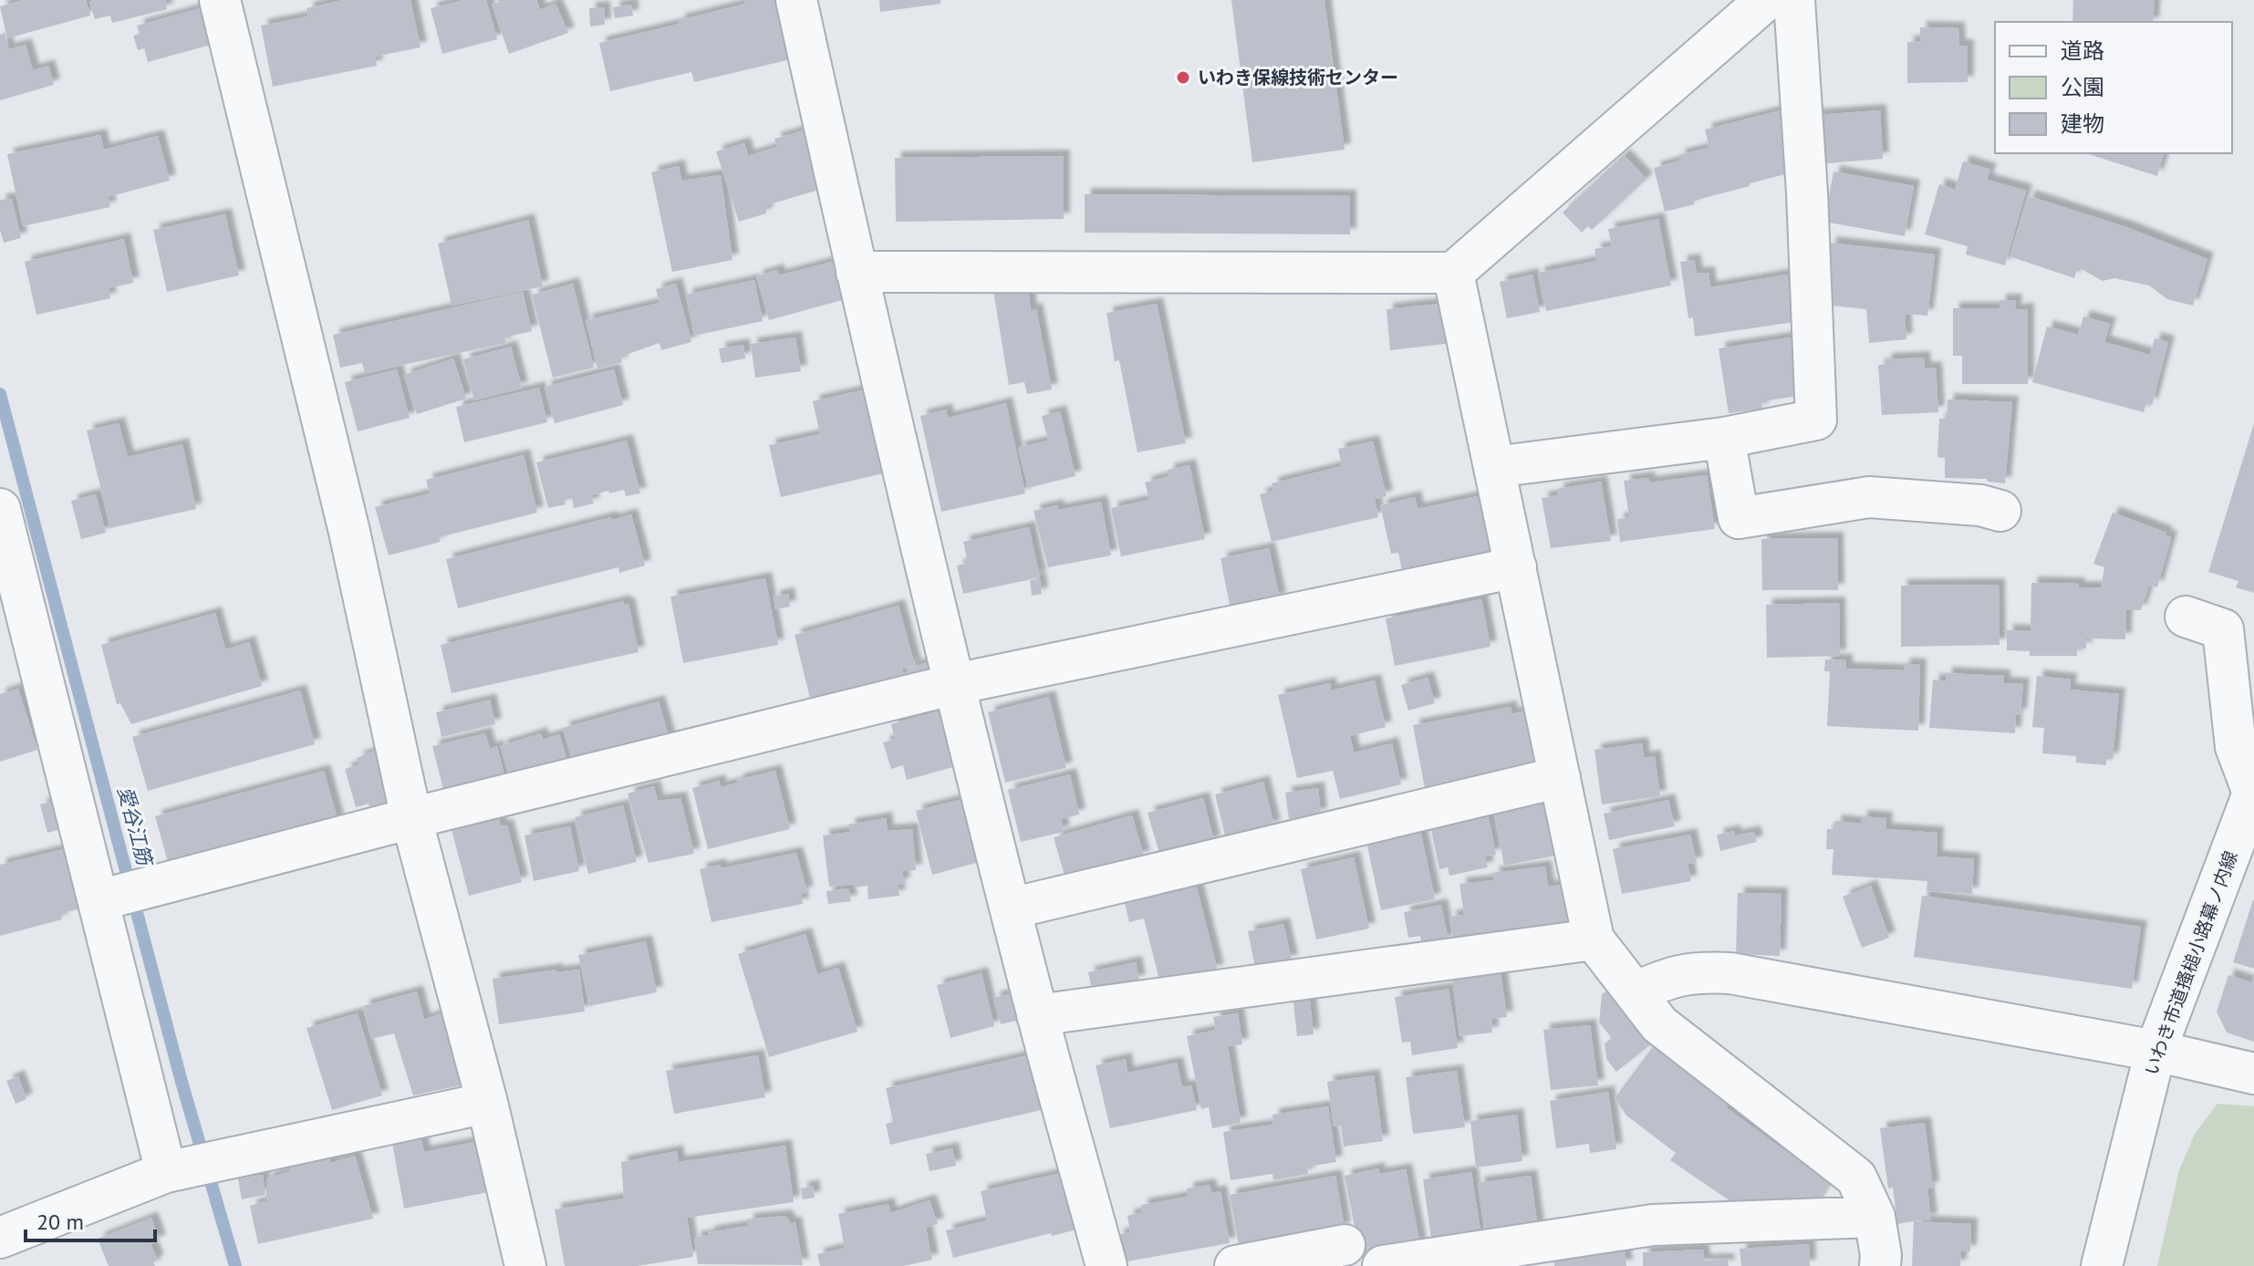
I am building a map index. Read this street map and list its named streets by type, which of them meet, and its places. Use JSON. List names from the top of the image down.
{
  "streets": {
    "street": ["いわき市道搔槌小路幕ノ内線"]
  },
  "water": ["愛谷江筋"],
  "places": ["いわき保線技術センター"],
  "legend": ["道路", "公園", "建物"],
  "scale_bar": "20 m"
}
